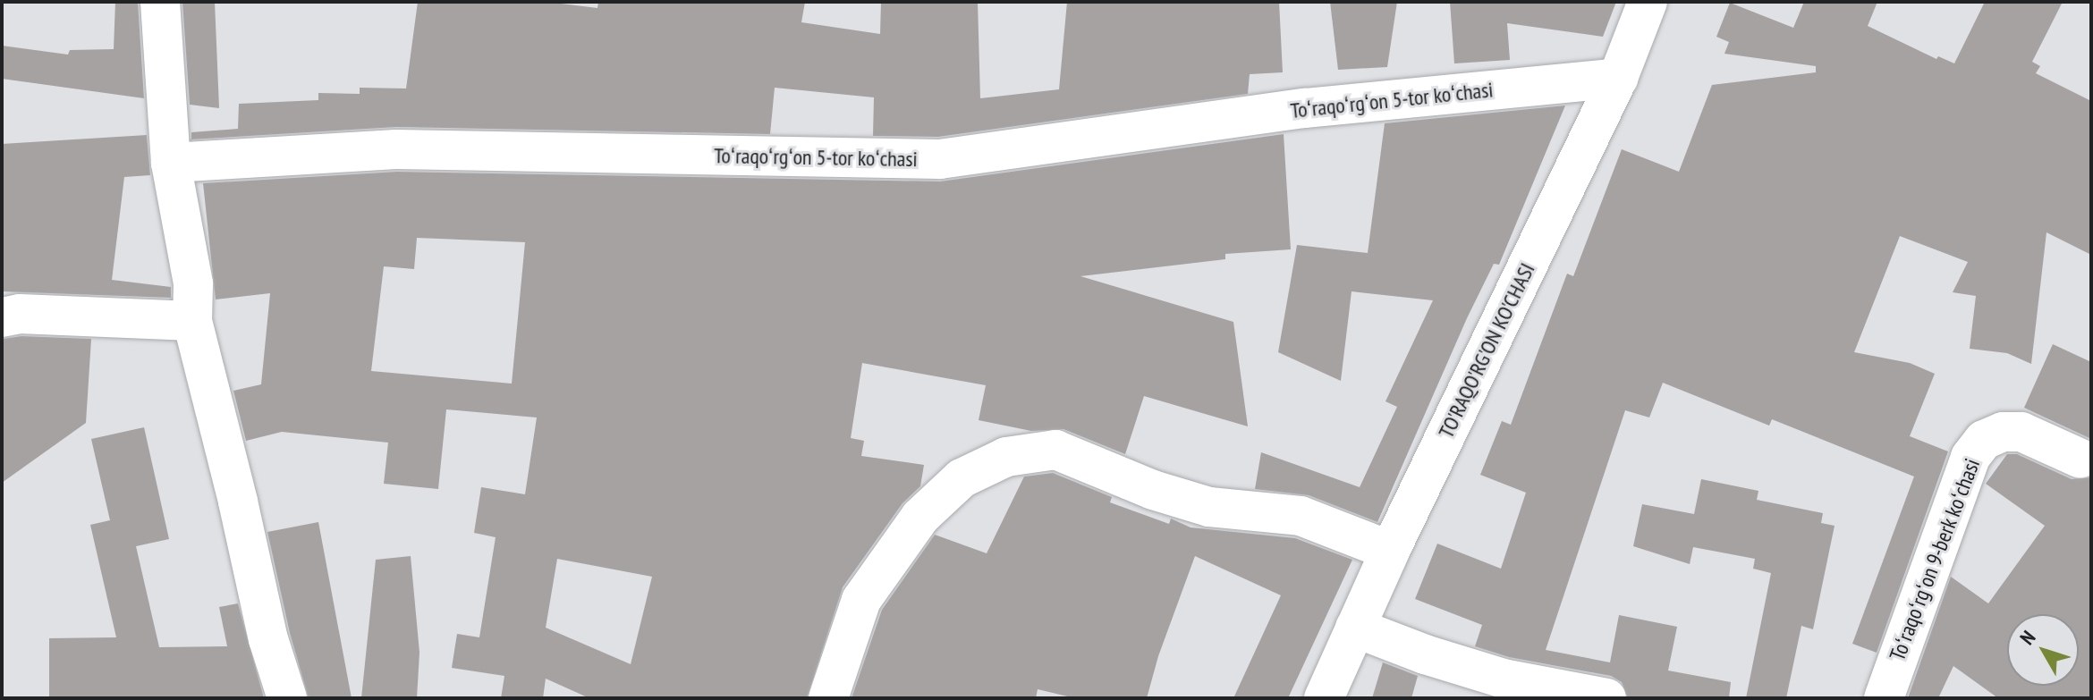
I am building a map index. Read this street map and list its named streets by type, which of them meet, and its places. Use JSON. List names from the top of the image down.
{
  "streets": {
    "street": ["Toʻraqoʻrgʻon 5-tor koʻchasi", "TO'RAQO'RG'ON KO'CHASI", "Toʻraqoʻrgʻon 9-berk koʻchasi"]
  },
  "crossings": [
    ["Toʻraqoʻrgʻon 5-tor koʻchasi", "TO'RAQO'RG'ON KO'CHASI"]
  ],
  "north": "top left"
}
